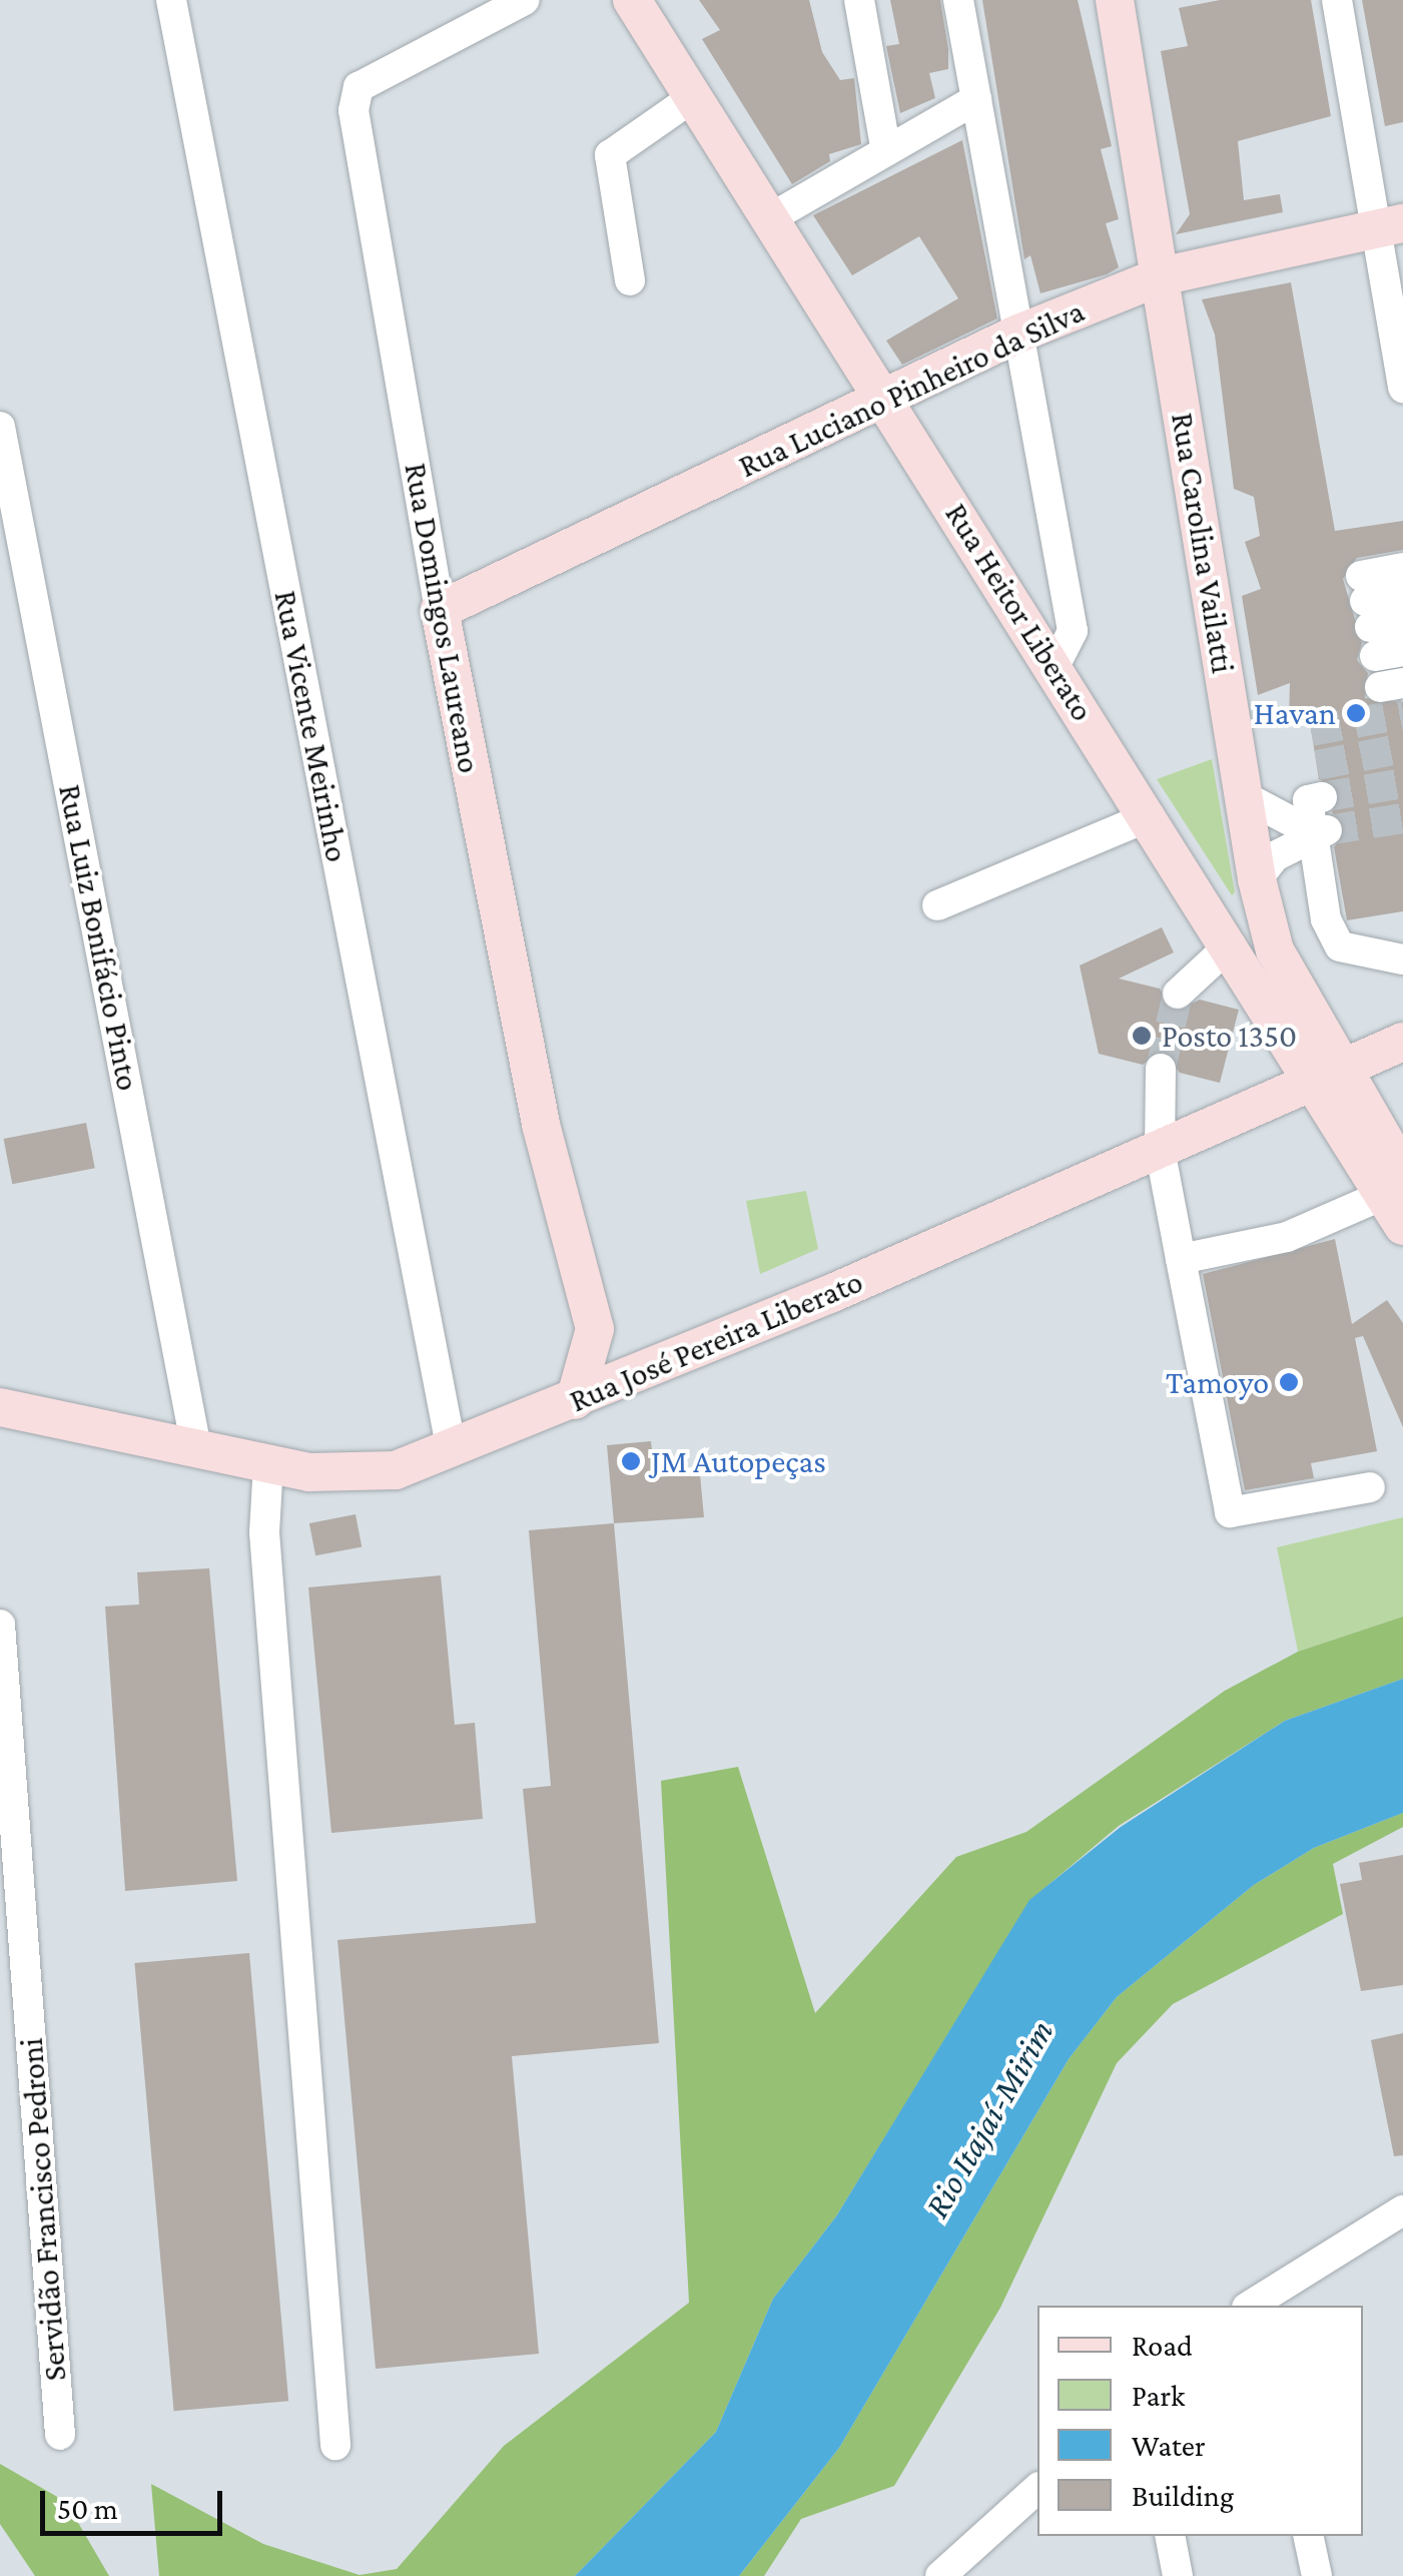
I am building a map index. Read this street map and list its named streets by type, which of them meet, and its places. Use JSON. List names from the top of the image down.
{
  "streets": {
    "main road": [
      "Rua Luciano Pinheiro da Silva",
      "Rua Carolina Vailatti",
      "Rua Heitor Liberato",
      "Rua Domingos Laureano",
      "Rua José Pereira Liberato"
    ],
    "street": ["Rua Vicente Meirinho", "Rua Luiz Bonifácio Pinto", "Servidão Francisco Pedroni"]
  },
  "crossings": [
    ["Rua Luciano Pinheiro da Silva", "Rua Carolina Vailatti"],
    ["Rua Luciano Pinheiro da Silva", "Rua Heitor Liberato"],
    ["Rua Luciano Pinheiro da Silva", "Rua Domingos Laureano"],
    ["Rua Carolina Vailatti", "Rua Heitor Liberato"],
    ["Rua Carolina Vailatti", "Rua José Pereira Liberato"],
    ["Rua Heitor Liberato", "Rua José Pereira Liberato"],
    ["Rua Domingos Laureano", "Rua José Pereira Liberato"],
    ["Rua Vicente Meirinho", "Rua José Pereira Liberato"],
    ["Rua Luiz Bonifácio Pinto", "Rua José Pereira Liberato"]
  ],
  "water": ["Rio Itajaí-Mirim"],
  "places": [
    "Havan",
    "Posto 1350",
    "Tamoyo",
    "JM Autopeças"
  ],
  "legend": [
    "Road",
    "Park",
    "Water",
    "Building"
  ],
  "scale_bar": "50 m"
}
